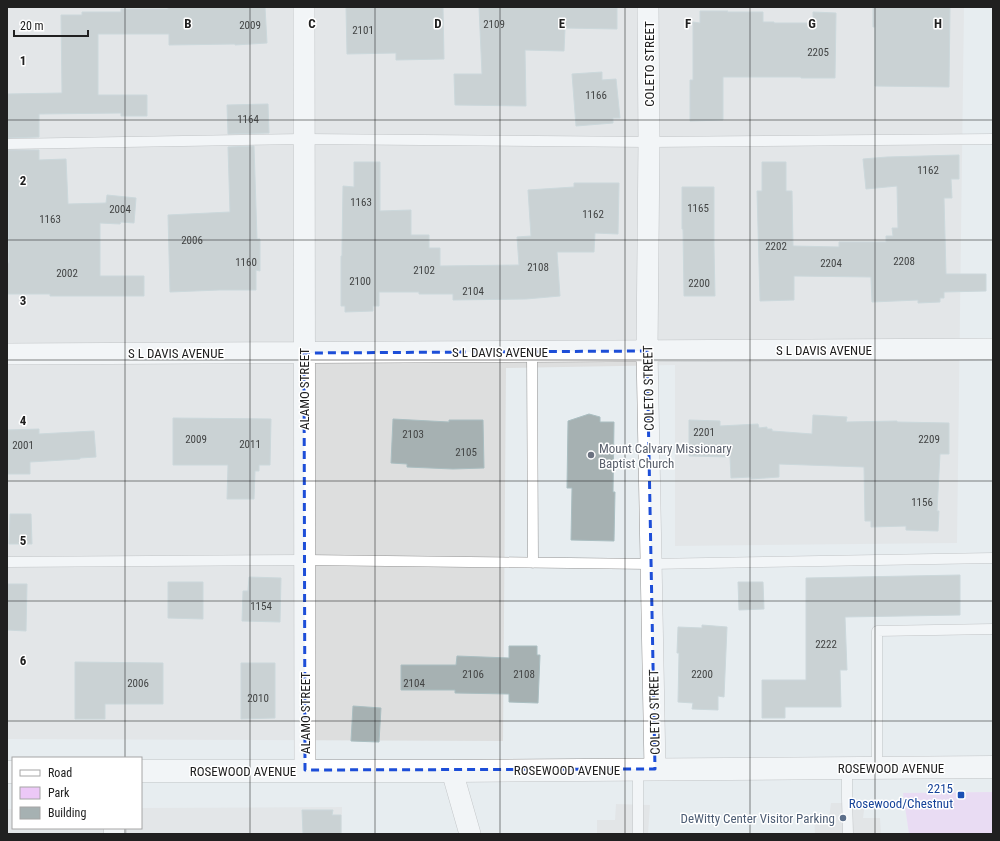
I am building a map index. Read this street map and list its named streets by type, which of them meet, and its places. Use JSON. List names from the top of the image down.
{
  "streets": {
    "street": [
      "COLETO STREET",
      "S L DAVIS AVENUE",
      "ALAMO STREET",
      "ROSEWOOD AVENUE"
    ]
  },
  "crossings": [
    ["COLETO STREET", "S L DAVIS AVENUE"],
    ["COLETO STREET", "ROSEWOOD AVENUE"],
    ["S L DAVIS AVENUE", "ALAMO STREET"],
    ["ALAMO STREET", "ROSEWOOD AVENUE"]
  ],
  "places": {
    "other": ["Mount Calvary Missionary Baptist Church", "DeWitty Center Visitor Parking"],
    "transit": ["2215 Rosewood/Chestnut"]
  },
  "house_numbers": [
    "2109",
    "2009",
    "2101",
    "2205",
    "1166",
    "1164",
    "1162",
    "1163",
    "1165",
    "2004",
    "1162",
    "1163",
    "2006",
    "2202",
    "2208",
    "1160",
    "2204",
    "2108",
    "2102",
    "2002",
    "2100",
    "2200",
    "2104",
    "2201",
    "2103",
    "2009",
    "2209",
    "2011",
    "2001",
    "2105",
    "1156",
    "1154",
    "2222",
    "2106",
    "2108",
    "2200",
    "2006",
    "2104",
    "2010"
  ],
  "legend": ["Road", "Park", "Building"],
  "scale_bar": "20 m",
  "grid": {
    "columns": [
      "B",
      "C",
      "D",
      "E",
      "F",
      "G",
      "H"
    ],
    "rows": [
      "1",
      "2",
      "3",
      "4",
      "5",
      "6"
    ]
  }
}
